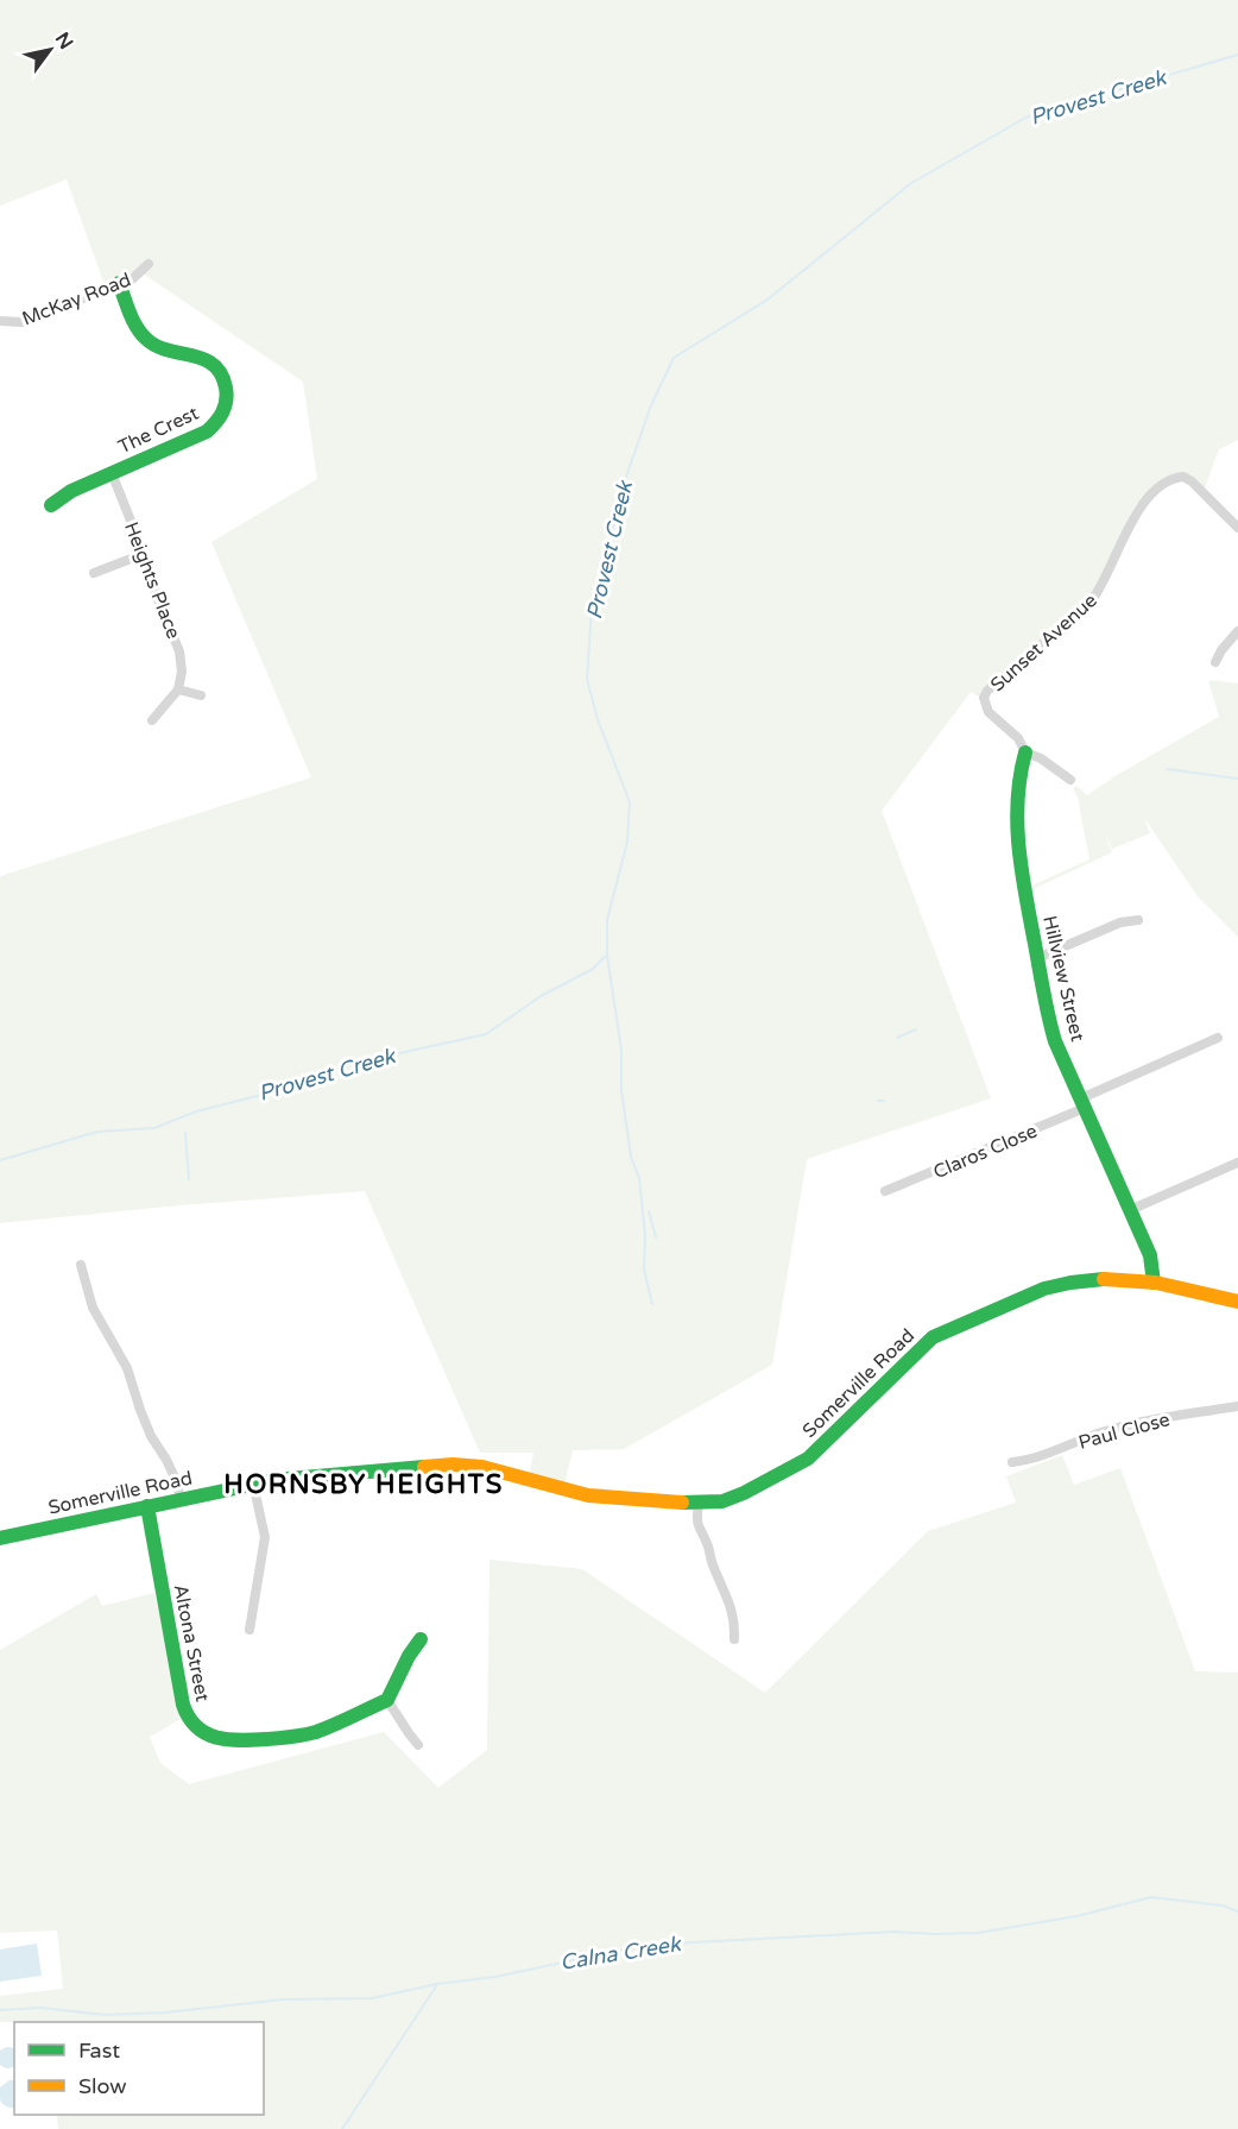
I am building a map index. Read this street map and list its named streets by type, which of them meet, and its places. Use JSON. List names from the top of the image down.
{
  "streets": {
    "street": [
      "McKay Road",
      "The Crest",
      "Heights Place",
      "Sunset Avenue",
      "Hillview Street",
      "Claros Close",
      "Somerville Road",
      "Paul Close",
      "Altona Street"
    ]
  },
  "crossings": [
    ["McKay Road", "The Crest"],
    ["The Crest", "Heights Place"],
    ["Sunset Avenue", "Hillview Street"],
    ["Hillview Street", "Claros Close"],
    ["Hillview Street", "Somerville Road"],
    ["Somerville Road", "Altona Street"]
  ],
  "districts": ["HORNSBY HEIGHTS"],
  "water": ["Provest Creek", "Calna Creek"],
  "legend": ["Fast", "Slow"],
  "north": "top right"
}
